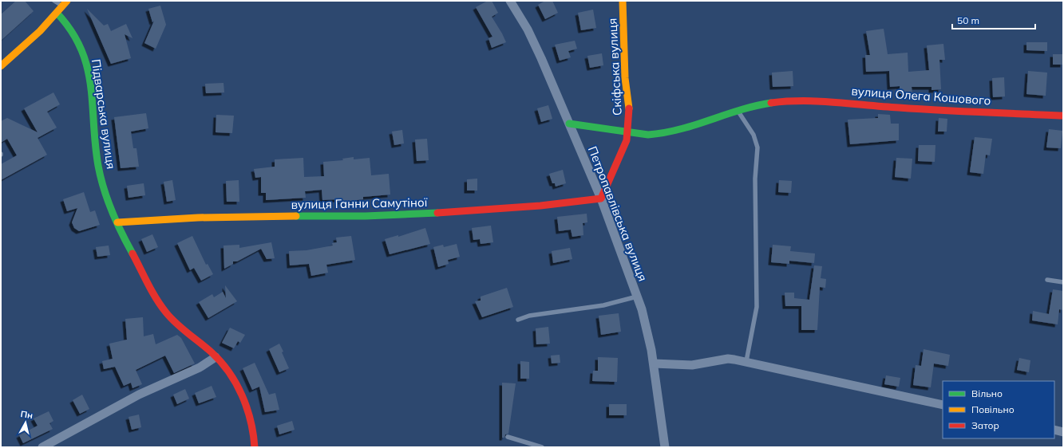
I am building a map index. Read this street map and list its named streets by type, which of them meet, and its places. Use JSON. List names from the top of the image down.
{
  "streets": {
    "street": [
      "Скіфська вулиця",
      "вулиця Олега Кошового",
      "Підварська вулиця",
      "вулиця Ганни Самутіної",
      "Петропавлівська вулиця"
    ]
  },
  "crossings": [
    ["Скіфська вулиця", "вулиця Олега Кошового"],
    ["Скіфська вулиця", "вулиця Ганни Самутіної"],
    ["Скіфська вулиця", "Петропавлівська вулиця"],
    ["вулиця Олега Кошового", "Петропавлівська вулиця"],
    ["Підварська вулиця", "вулиця Ганни Самутіної"],
    ["вулиця Ганни Самутіної", "Петропавлівська вулиця"]
  ],
  "legend": ["Вільно", "Повільно", "Затор"],
  "scale_bar": "50 m",
  "north": "top"
}
